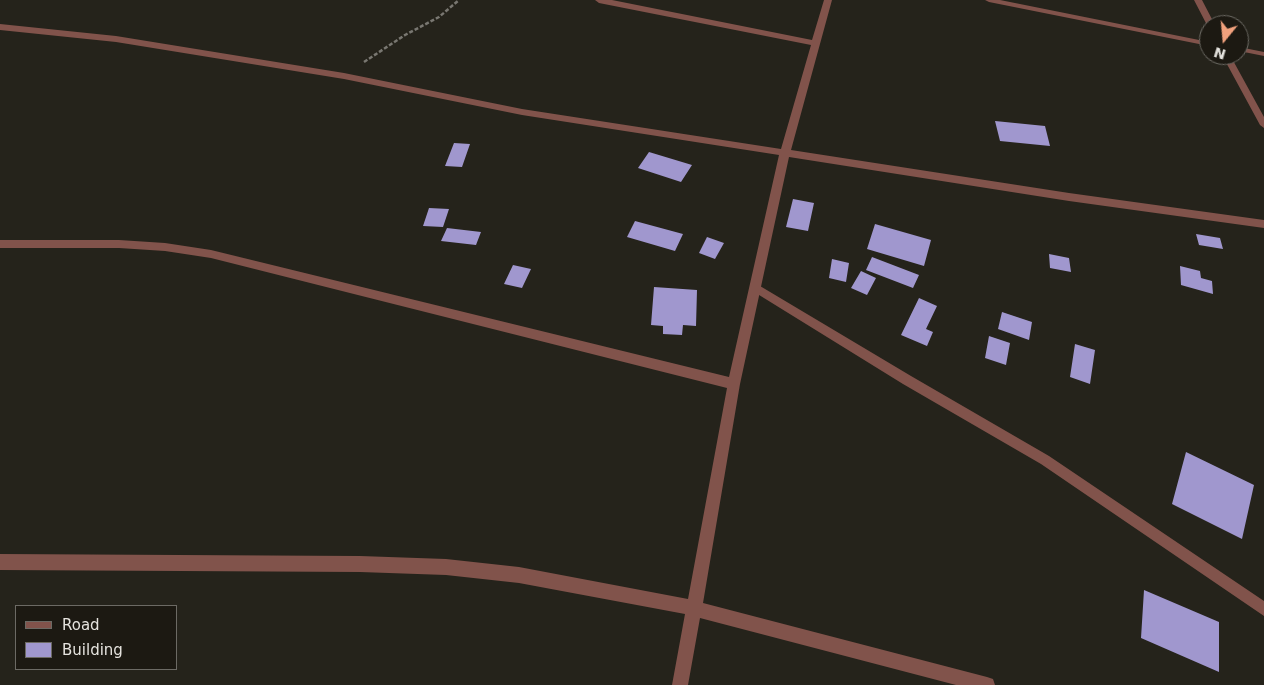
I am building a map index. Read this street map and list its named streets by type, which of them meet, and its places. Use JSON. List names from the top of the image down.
{
  "legend": ["Road", "Building"],
  "north": "bottom"
}
